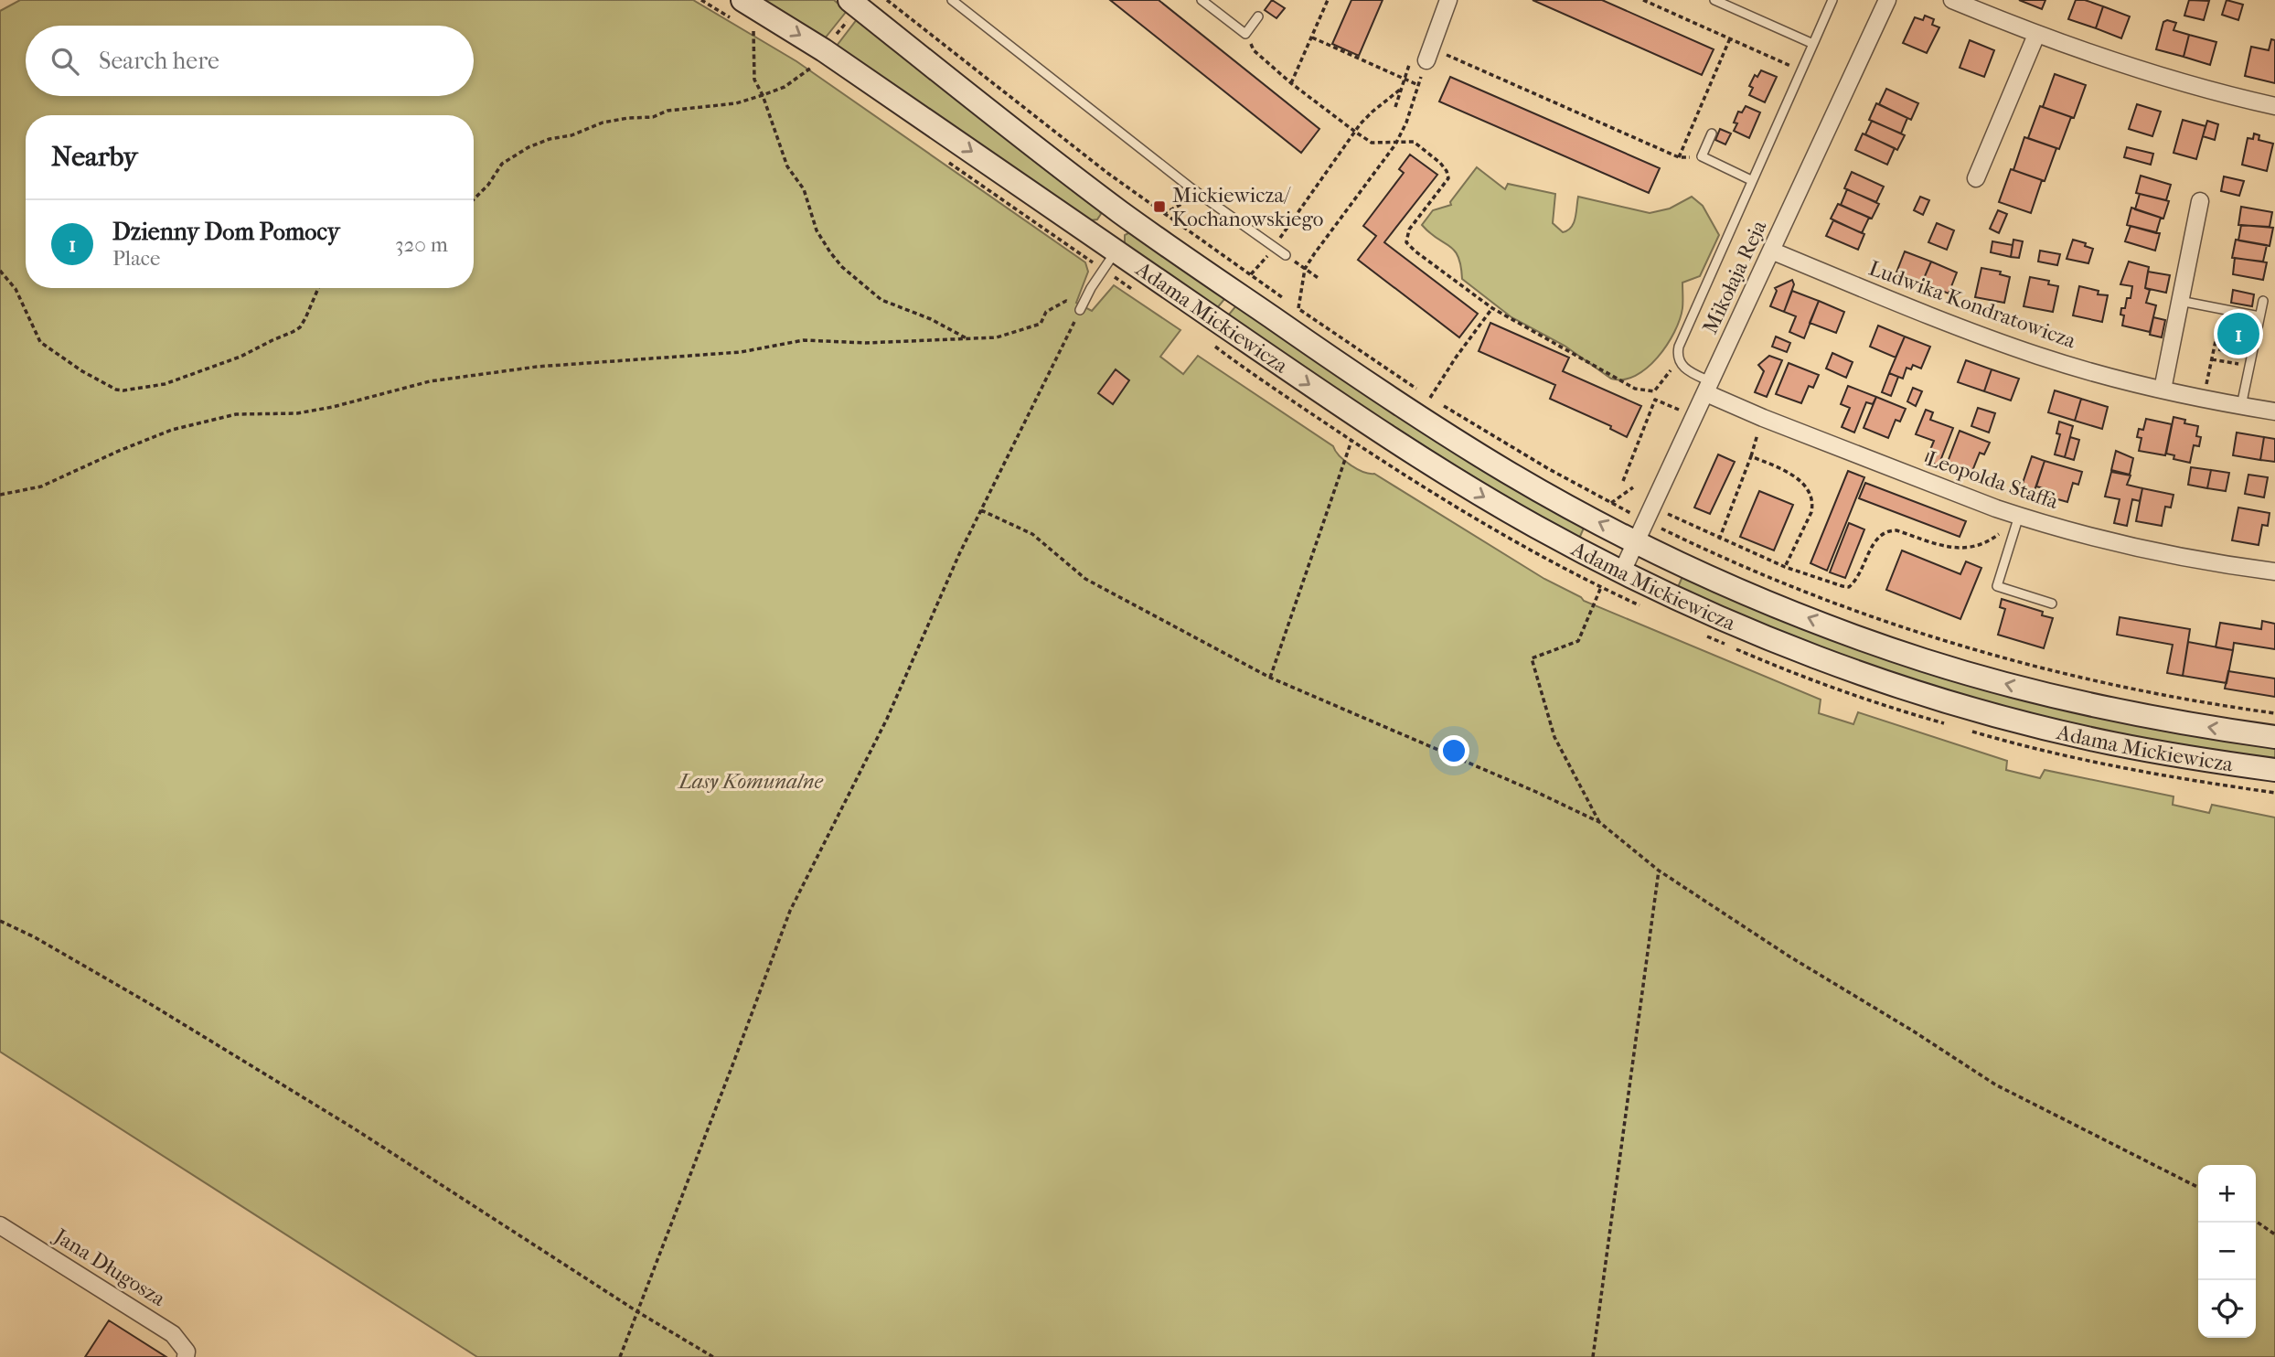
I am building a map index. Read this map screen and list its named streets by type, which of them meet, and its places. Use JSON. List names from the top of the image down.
{
  "streets": {
    "street": [
      "Mikołaja Reja",
      "Ludwika Kondratowicza",
      "Adama Mickiewicza",
      "Leopolda Staffa",
      "Jana Długosza"
    ]
  },
  "crossings": [
    ["Mikołaja Reja", "Ludwika Kondratowicza"],
    ["Mikołaja Reja", "Adama Mickiewicza"],
    ["Mikołaja Reja", "Leopolda Staffa"]
  ],
  "parks": ["Lasy Komunalne"],
  "places": {
    "transit": ["Mickiewicza/ Kochanowskiego"]
  },
  "page": {
    "search": "Search here",
    "heading": "Nearby",
    "list": [
      {
        "mark": "1",
        "name": "Dzienny Dom Pomocy",
        "note": "Place",
        "value": "320 m"
      }
    ],
    "pins": "1",
    "map_buttons": ["+", "−"]
  }
}
